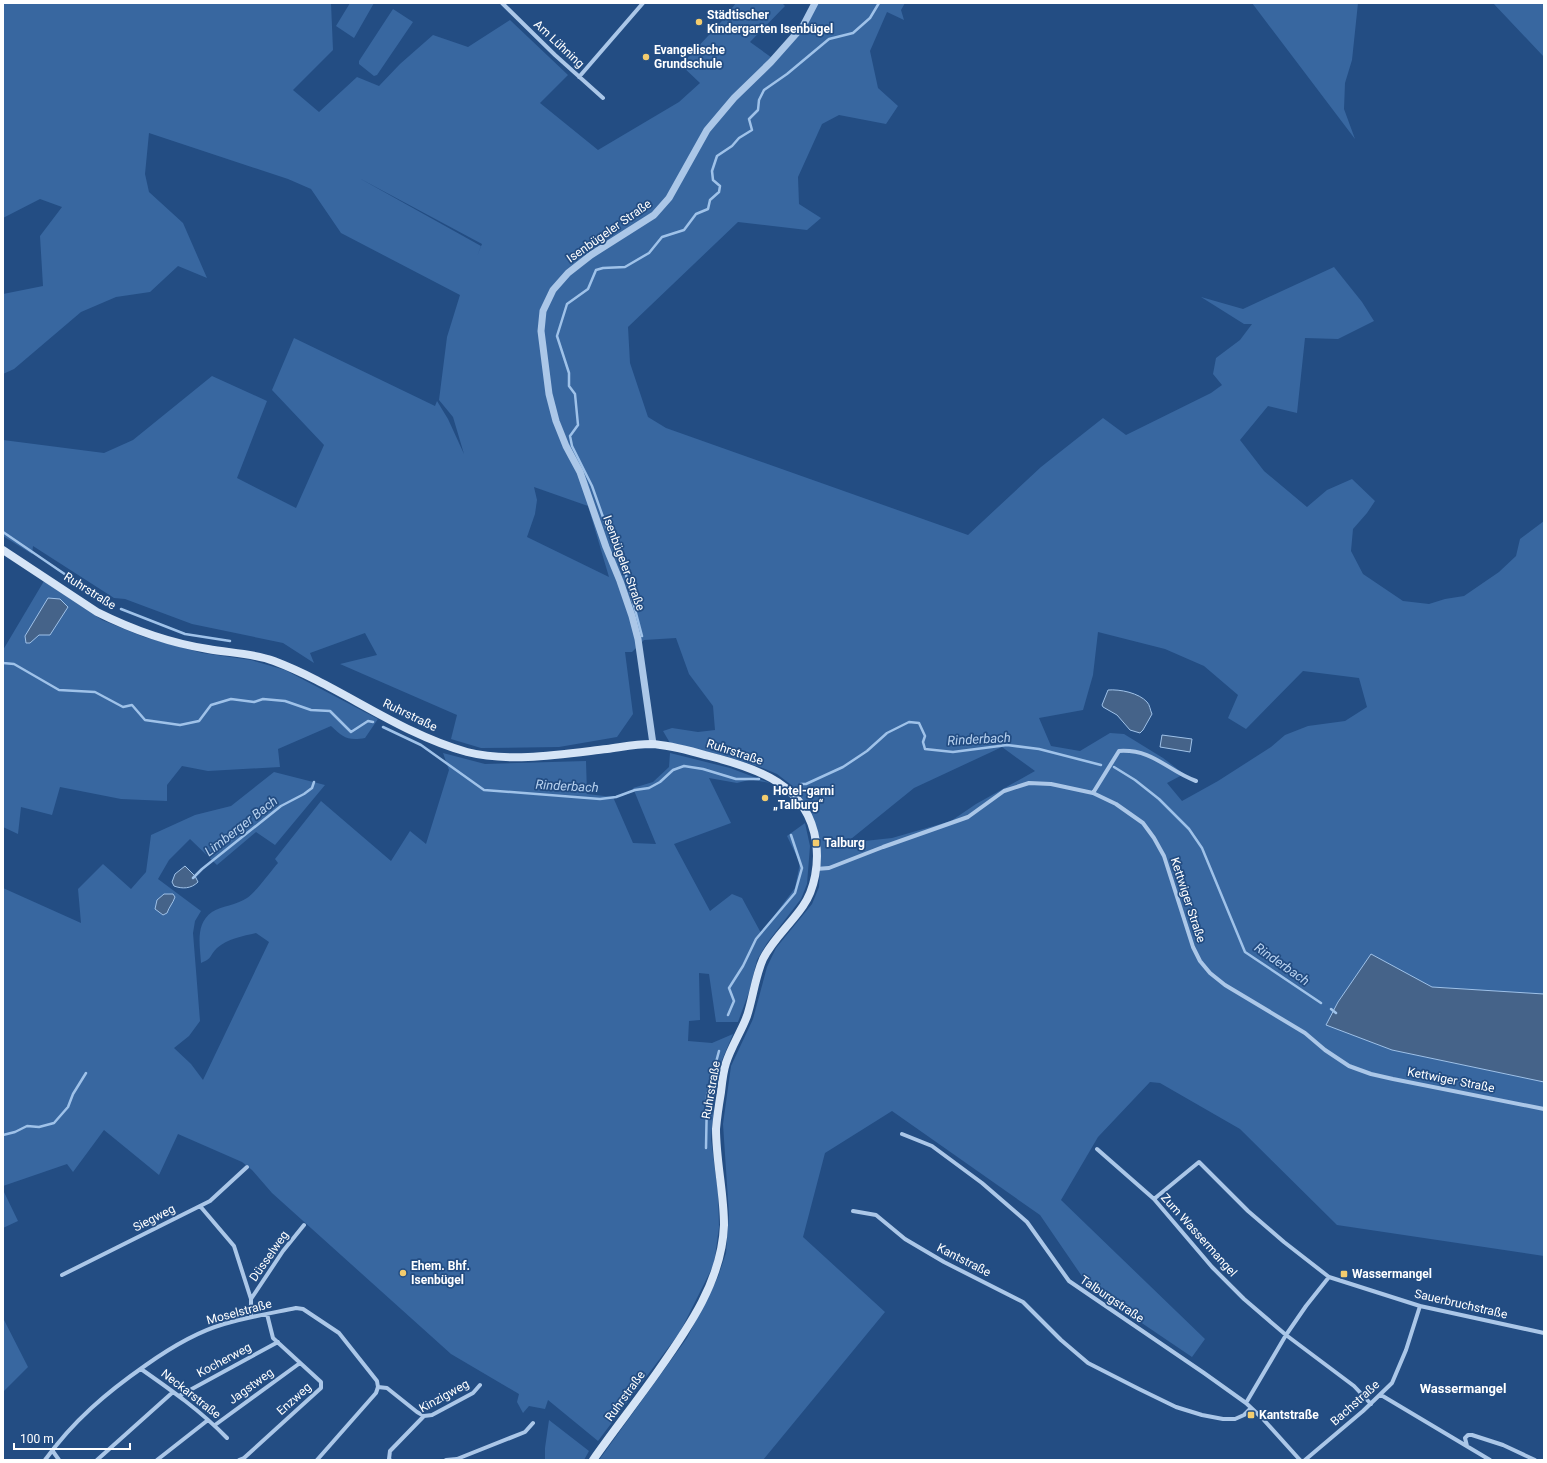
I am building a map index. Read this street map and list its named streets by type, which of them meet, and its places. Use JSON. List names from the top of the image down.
{
  "streets": {
    "main road": ["Ruhrstraße"],
    "street": [
      "Am Lühning",
      "Isenbügeler Straße",
      "Kettwiger Straße",
      "Siegweg",
      "Zum Wassermangel",
      "Düsselweg",
      "Kantstraße",
      "Talburgstraße",
      "Sauerbruchstraße",
      "Moselstraße",
      "Kocherweg",
      "Jagstweg",
      "Neckarstraße",
      "Kinzigweg",
      "Enzweg",
      "Bachstraße"
    ]
  },
  "crossings": [
    ["Isenbügeler Straße", "Ruhrstraße"],
    ["Ruhrstraße", "Kettwiger Straße"],
    ["Zum Wassermangel", "Sauerbruchstraße"],
    ["Zum Wassermangel", "Bachstraße"],
    ["Kantstraße", "Talburgstraße"],
    ["Sauerbruchstraße", "Bachstraße"],
    ["Moselstraße", "Neckarstraße"],
    ["Moselstraße", "Enzweg"],
    ["Kocherweg", "Neckarstraße"],
    ["Kocherweg", "Enzweg"],
    ["Jagstweg", "Neckarstraße"],
    ["Jagstweg", "Enzweg"]
  ],
  "districts": ["Wassermangel"],
  "water": ["Rinderbach", "Limberger Bach"],
  "places": {
    "other": [
      "Städtischer Kindergarten Isenbügel",
      "Evangelische Grundschule",
      "Hotel-garni „Talburg“",
      "Ehem. Bhf. Isenbügel"
    ],
    "transit": ["Talburg", "Wassermangel", "Kantstraße"]
  },
  "scale_bar": "100 m"
}
